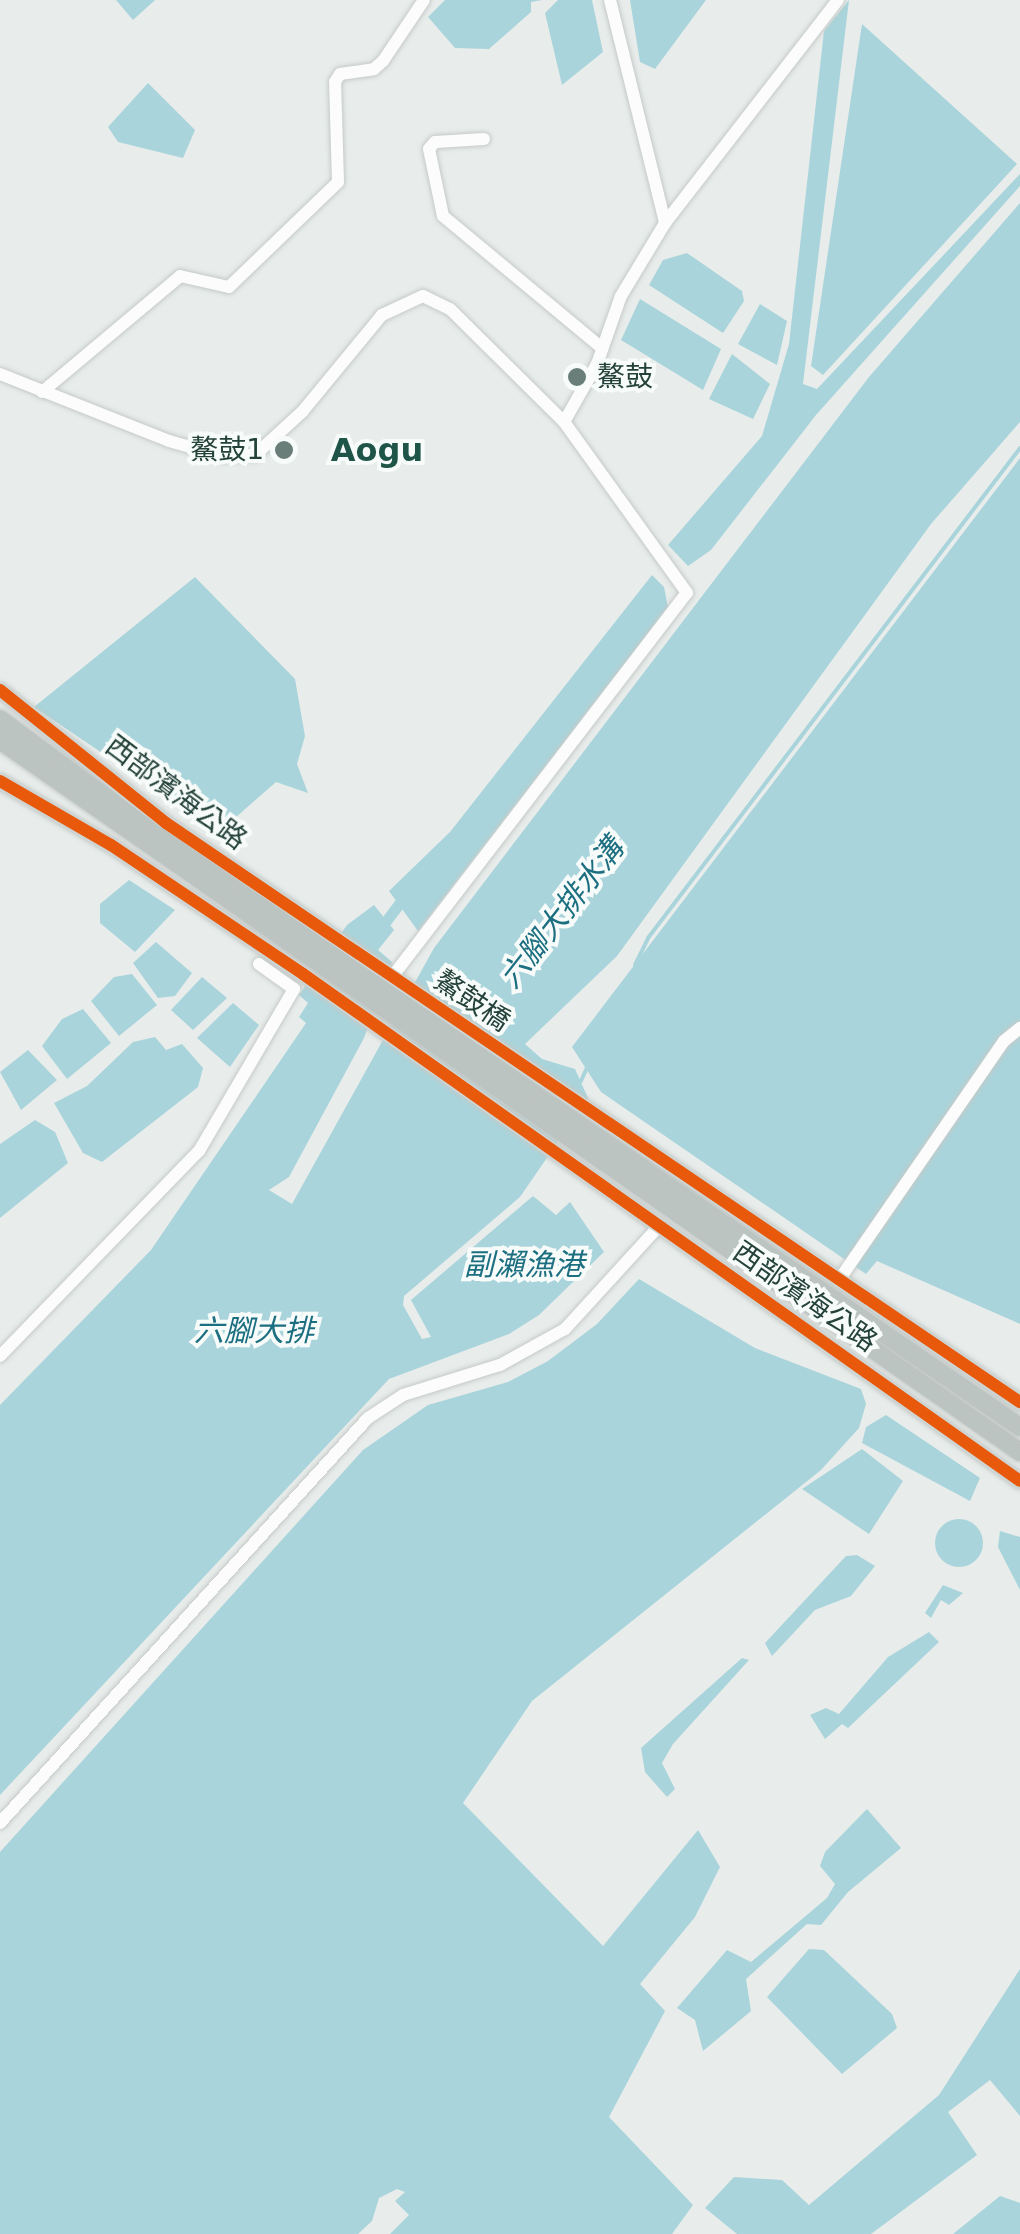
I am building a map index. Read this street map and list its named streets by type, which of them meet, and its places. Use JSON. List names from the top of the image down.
{
  "streets": {
    "highway": ["鰲鼓橋"],
    "main road": ["西部濱海公路"]
  },
  "crossings": [
    ["西部濱海公路", "鰲鼓橋"]
  ],
  "districts": ["Aogu"],
  "water": ["六腳大排水溝", "副瀨漁港", "六腳大排"],
  "places": ["鰲鼓", "鰲鼓1"]
}
